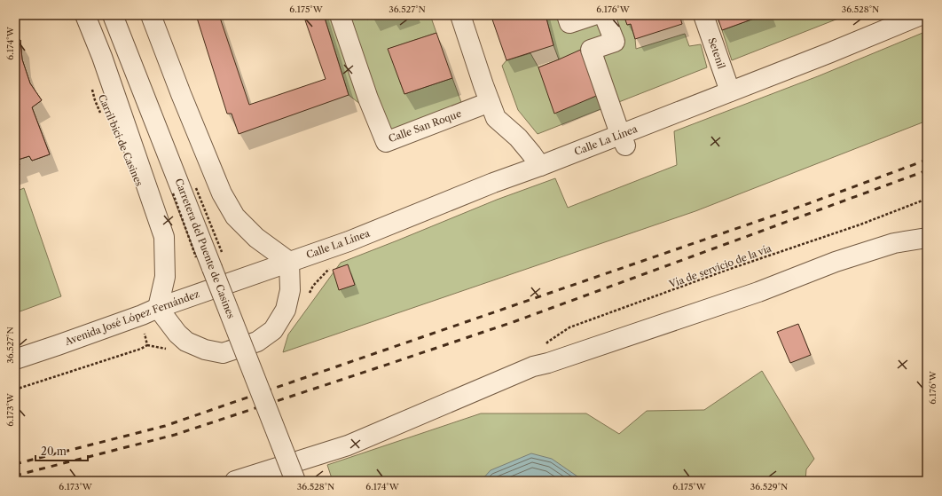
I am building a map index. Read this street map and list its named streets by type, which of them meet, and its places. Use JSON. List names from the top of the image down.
{
  "streets": {
    "street": [
      "Setenil",
      "Calle San Roque",
      "Calle La Línea",
      "Carretera del Puente de Casines",
      "Avenida José López Fernández"
    ],
    "path": ["Carril bici de Casines", "Vía de servicio de la vía"]
  },
  "crossings": [
    ["Setenil", "Calle La Línea"],
    ["Calle La Línea", "Avenida José López Fernández"]
  ],
  "scale_bar": "20 m",
  "coordinates": [
    "6.175°W",
    "36.527°N",
    "6.176°W",
    "36.528°N",
    "6.174°W",
    "6.173°W",
    "36.529°N"
  ]
}
